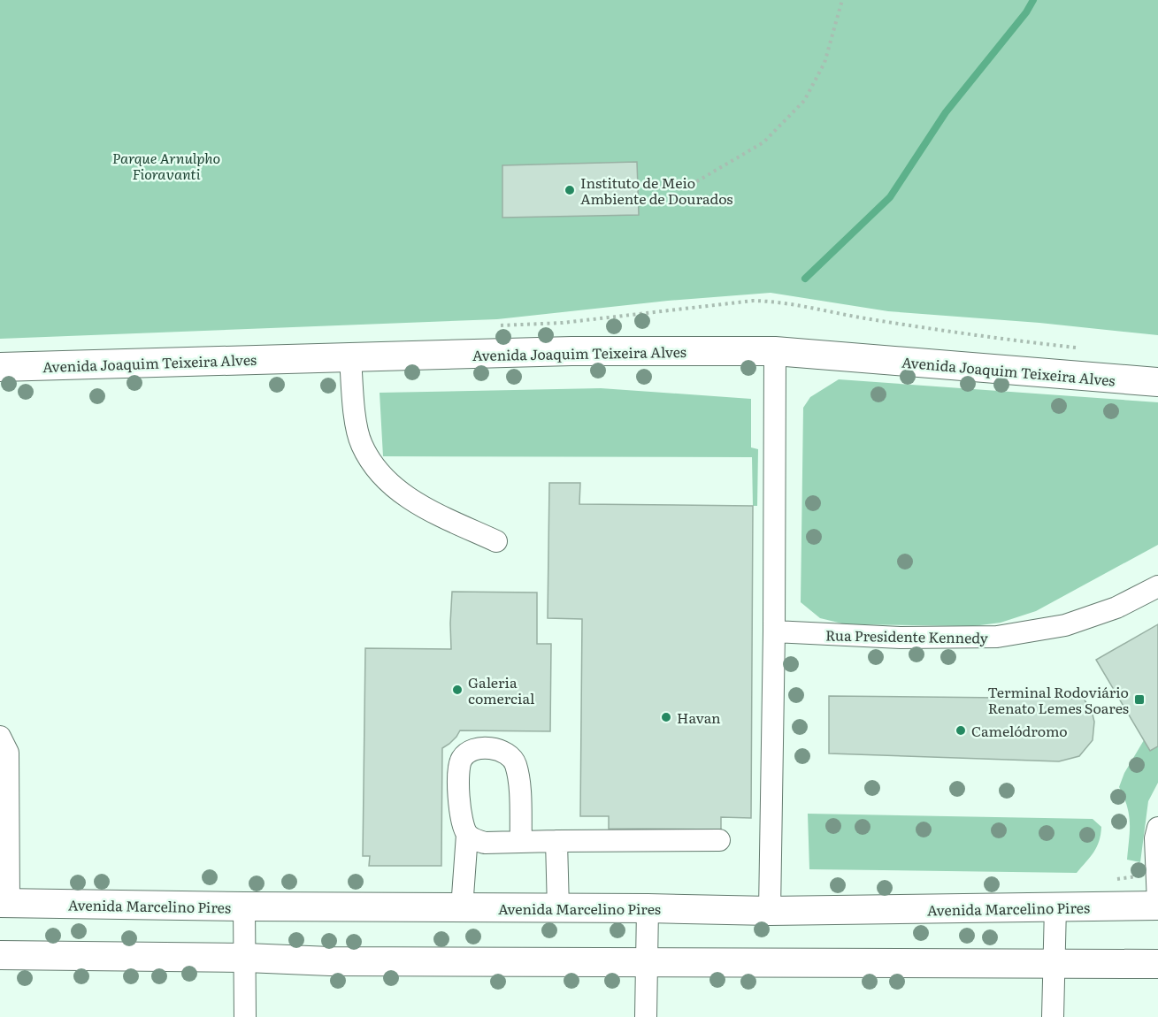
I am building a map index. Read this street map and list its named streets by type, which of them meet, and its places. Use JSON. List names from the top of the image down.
{
  "streets": {
    "main road": ["Avenida Joaquim Teixeira Alves", "Avenida Marcelino Pires"],
    "street": ["Rua Presidente Kennedy"]
  },
  "parks": ["Parque Arnulpho Fioravanti"],
  "places": {
    "other": [
      "Instituto de Meio Ambiente de Dourados",
      "Galeria comercial",
      "Havan",
      "Camelódromo"
    ],
    "transit": ["Terminal Rodoviário Renato Lemes Soares"]
  }
}
